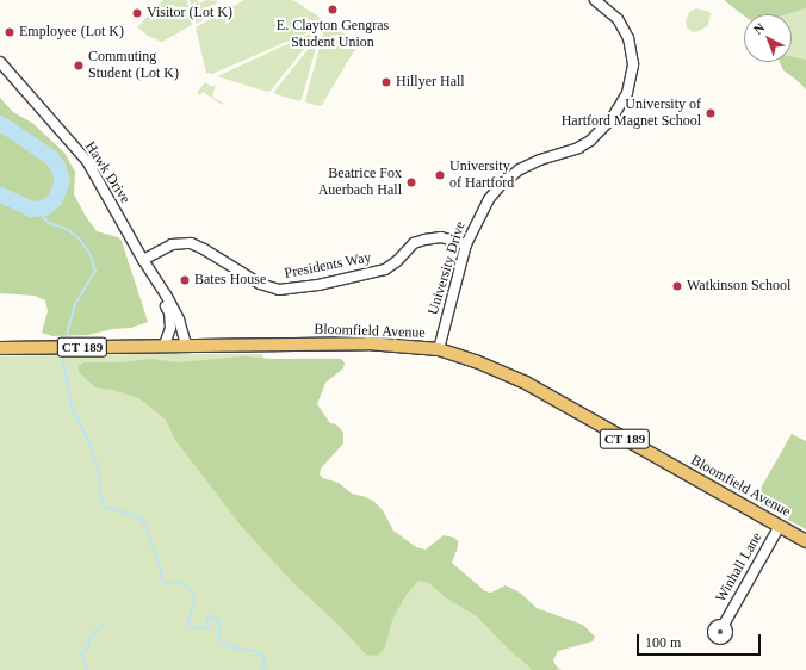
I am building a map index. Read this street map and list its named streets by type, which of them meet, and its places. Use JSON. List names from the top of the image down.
{
  "streets": {
    "main road": ["Bloomfield Avenue", "CT 189"],
    "street": [
      "Hawk Drive",
      "Presidents Way",
      "University Drive",
      "Winhall Lane"
    ]
  },
  "crossings": [
    ["Hawk Drive", "Presidents Way"],
    ["Hawk Drive", "Bloomfield Avenue"],
    ["Presidents Way", "University Drive"],
    ["University Drive", "Bloomfield Avenue"],
    ["Bloomfield Avenue", "Winhall Lane"]
  ],
  "places": [
    "E. Clayton Gengras Student Union",
    "Visitor (Lot K)",
    "Employee (Lot K)",
    "Commuting Student (Lot K)",
    "Hillyer Hall",
    "University of Hartford Magnet School",
    "University of Hartford",
    "Beatrice Fox Auerbach Hall",
    "Bates House",
    "Watkinson School"
  ],
  "scale_bar": "100 m",
  "north": "top left"
}
